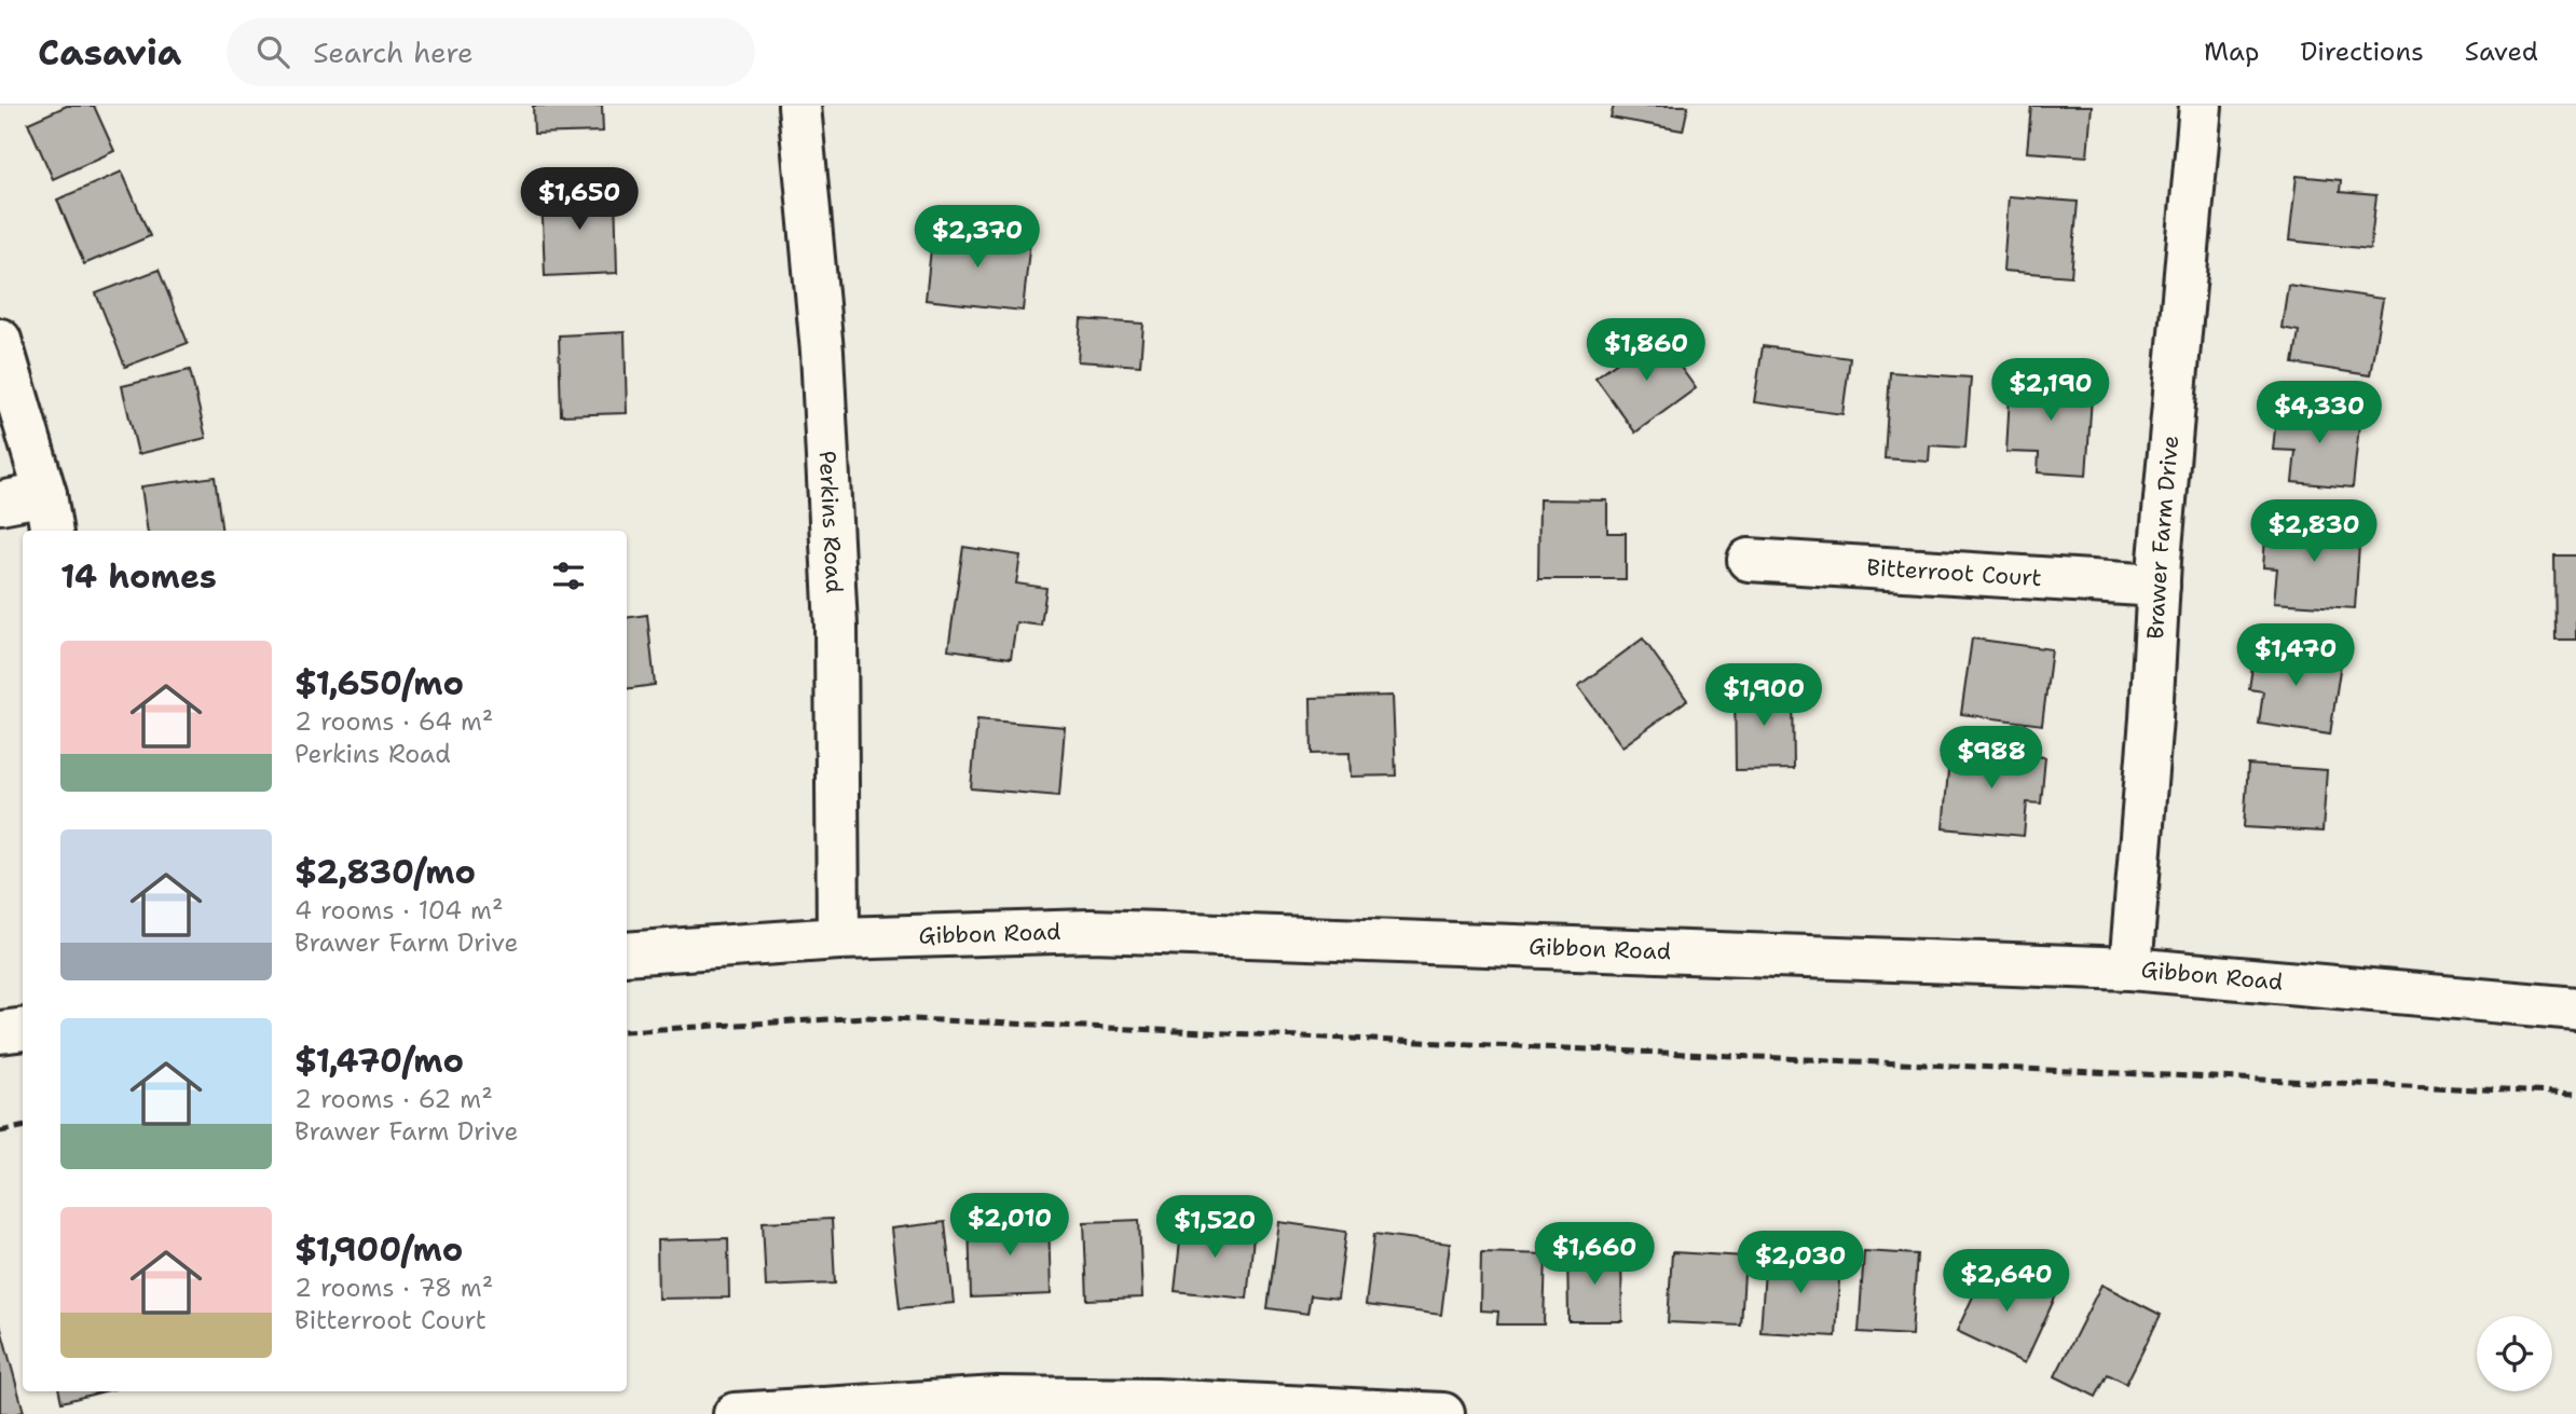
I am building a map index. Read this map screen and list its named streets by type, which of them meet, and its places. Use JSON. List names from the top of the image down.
{
  "streets": {
    "street": [
      "Perkins Road",
      "Brawer Farm Drive",
      "Bitterroot Court",
      "Gibbon Road"
    ]
  },
  "crossings": [
    ["Perkins Road", "Gibbon Road"],
    ["Brawer Farm Drive", "Bitterroot Court"],
    ["Brawer Farm Drive", "Gibbon Road"]
  ],
  "page": {
    "header": "Casavia",
    "search": "Search here",
    "nav": ["Map", "Directions", "Saved"],
    "price": [
      "$1,650",
      "$2,370",
      "$1,860",
      "$2,190",
      "$4,330",
      "$2,830",
      "$1,470",
      "$1,900",
      "$988",
      "$2,010",
      "$1,520",
      "$1,660",
      "$2,030",
      "$2,640"
    ],
    "heading": "14 homes",
    "list": [
      {
        "name": "$1,650/mo",
        "note": "2 rooms · 64 m² · Perkins Road"
      },
      {
        "name": "$2,830/mo",
        "note": "4 rooms · 104 m² · Brawer Farm Drive"
      },
      {
        "name": "$1,470/mo",
        "note": "2 rooms · 62 m² · Brawer Farm Drive"
      },
      {
        "name": "$1,900/mo",
        "note": "2 rooms · 78 m² · Bitterroot Court"
      }
    ]
  }
}
